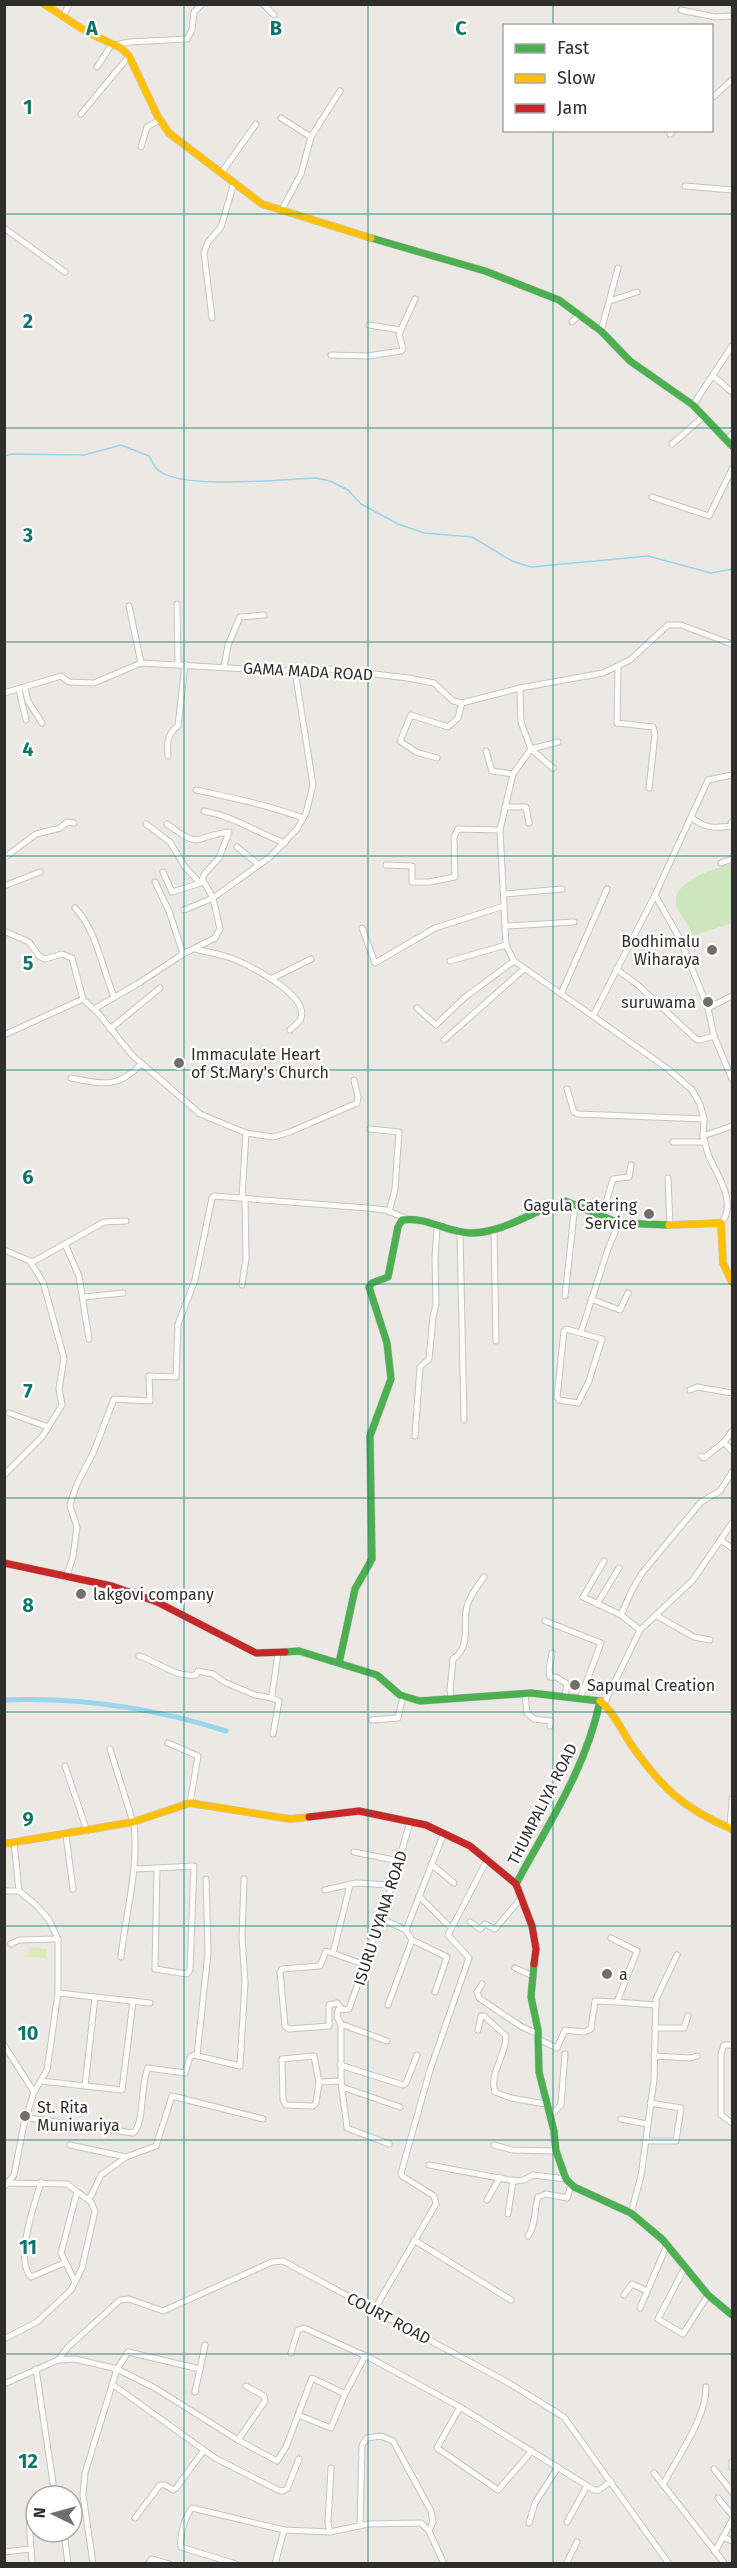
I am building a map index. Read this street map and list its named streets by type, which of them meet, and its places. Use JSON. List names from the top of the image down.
{
  "streets": {
    "street": [
      "GAMA MADA ROAD",
      "THUMPALIYA ROAD",
      "ISURU UYANA ROAD",
      "COURT ROAD"
    ]
  },
  "places": [
    "Bodhimalu Wiharaya",
    "suruwama",
    "Immaculate Heart of St.Mary's Church",
    "Gagula Catering Service",
    "lakgovi company",
    "Sapumal Creation",
    "a",
    "St. Rita Muniwariya"
  ],
  "legend": ["Fast", "Slow", "Jam"],
  "north": "left",
  "grid": {
    "columns": ["A", "B", "C"],
    "rows": [
      "1",
      "2",
      "3",
      "4",
      "5",
      "6",
      "7",
      "8",
      "9",
      "10",
      "11",
      "12"
    ]
  }
}
